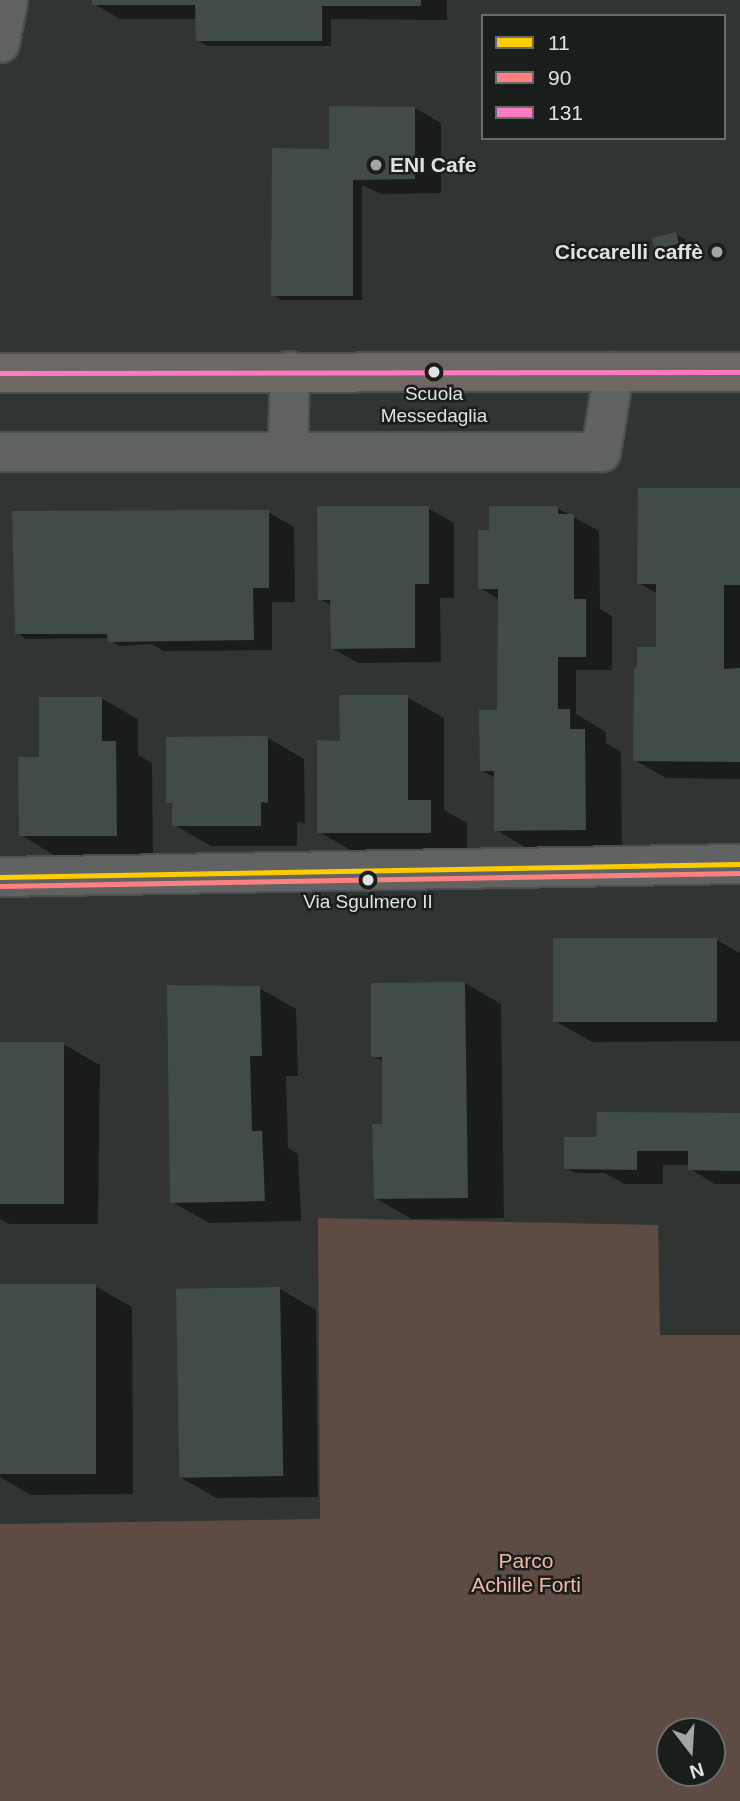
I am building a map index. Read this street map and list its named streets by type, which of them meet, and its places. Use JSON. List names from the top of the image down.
{
  "parks": ["Parco Achille Forti"],
  "places": [
    "ENI Cafe",
    "Ciccarelli caffè",
    "Scuola Messedaglia",
    "Via Sgulmero II"
  ],
  "lines": ["transit line 131", "transit line 11", "transit line 90"],
  "legend": ["11", "90", "131"],
  "north": "bottom"
}
